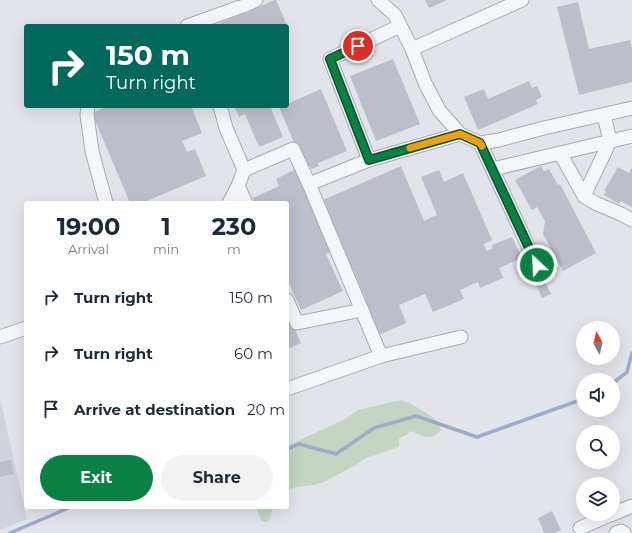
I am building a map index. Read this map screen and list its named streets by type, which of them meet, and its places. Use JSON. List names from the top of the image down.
{
  "north": "top",
  "page": {
    "turn": ["150 m", "Turn right"],
    "eta": [
      "19:00",
      "Arrival",
      "1",
      "min",
      "230",
      "m"
    ],
    "list": [
      {
        "name": "Turn right",
        "value": "150 m"
      },
      {
        "name": "Turn right",
        "value": "60 m"
      },
      {
        "name": "Arrive at destination",
        "value": "20 m"
      }
    ],
    "buttons": ["Exit", "Share"]
  }
}
